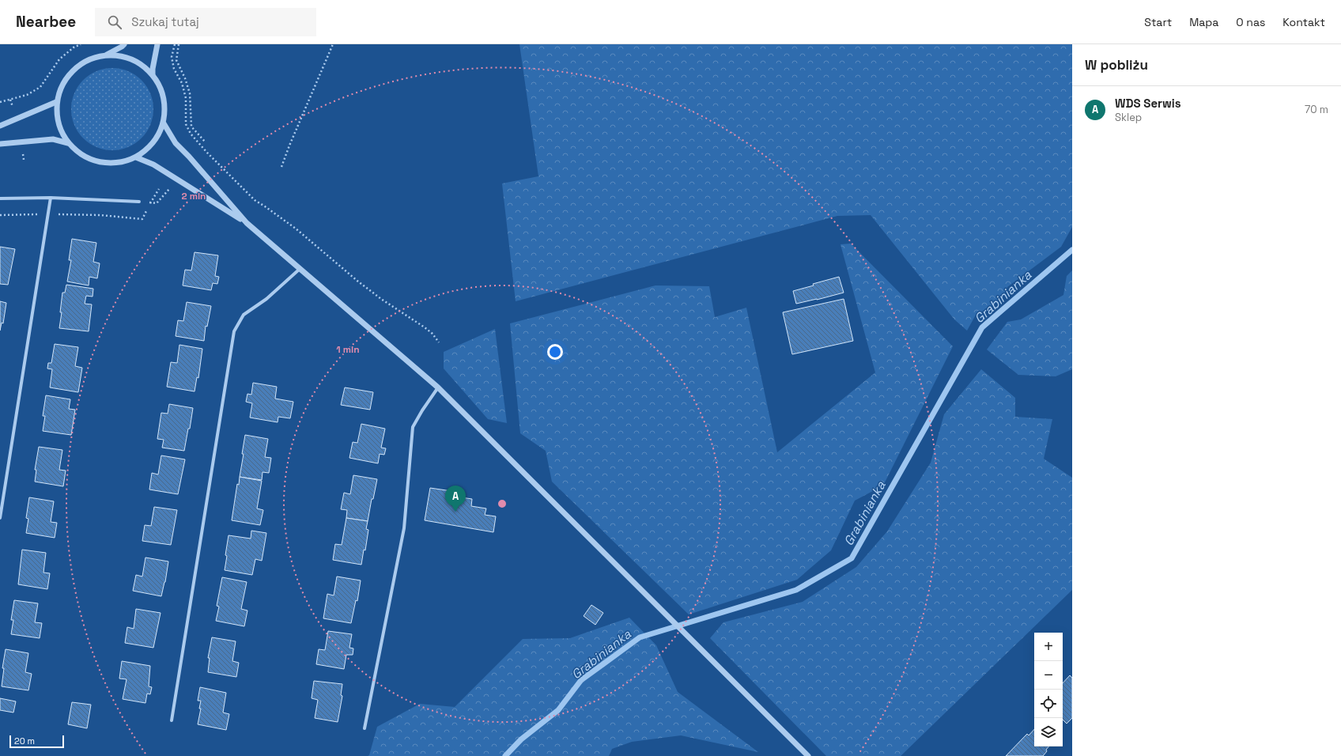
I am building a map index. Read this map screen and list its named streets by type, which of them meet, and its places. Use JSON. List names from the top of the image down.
{
  "water": ["Grabinianka"],
  "scale_bar": "20 m",
  "page": {
    "header": "Nearbee",
    "search": "Szukaj tutaj",
    "nav": [
      "Start",
      "Mapa",
      "O nas",
      "Kontakt"
    ],
    "heading": "W pobliżu",
    "list": [
      {
        "mark": "A",
        "name": "WDS Serwis",
        "note": "Sklep",
        "value": "70 m"
      }
    ],
    "pins": "A",
    "map_buttons": ["+", "−"],
    "scale": "20 m"
  },
  "rings": ["2 min", "1 min"]
}
